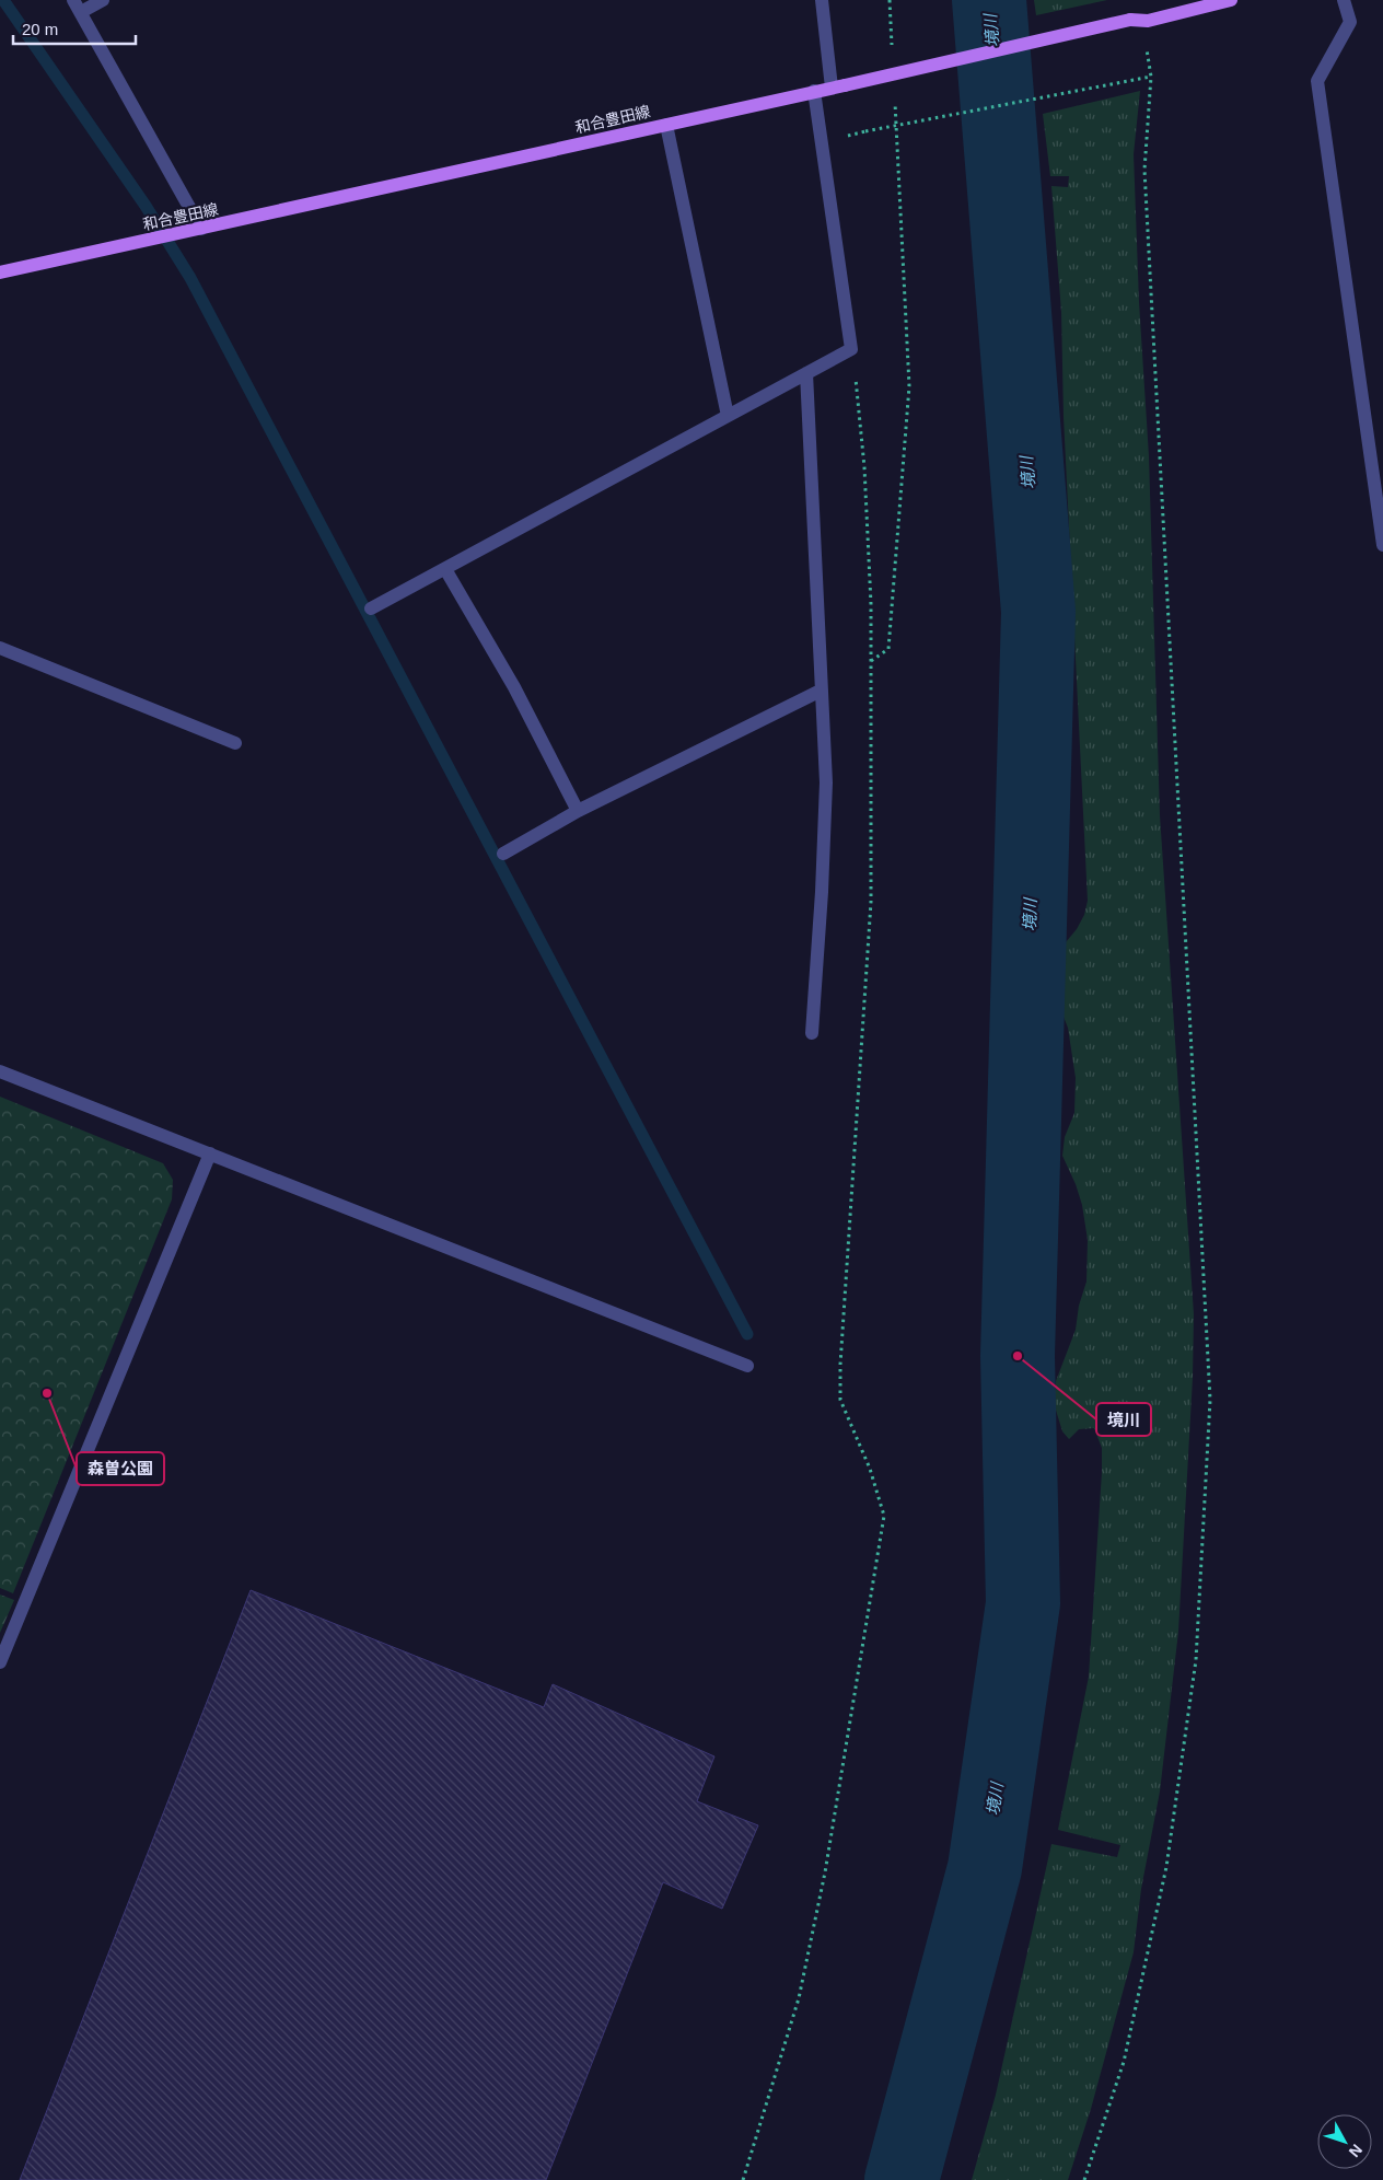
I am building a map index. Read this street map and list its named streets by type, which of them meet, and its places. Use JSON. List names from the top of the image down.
{
  "streets": {
    "main road": ["和合豊田線"]
  },
  "water": ["境川"],
  "places": ["境川", "森曽公園"],
  "scale_bar": "20 m",
  "north": "bottom right"
}
